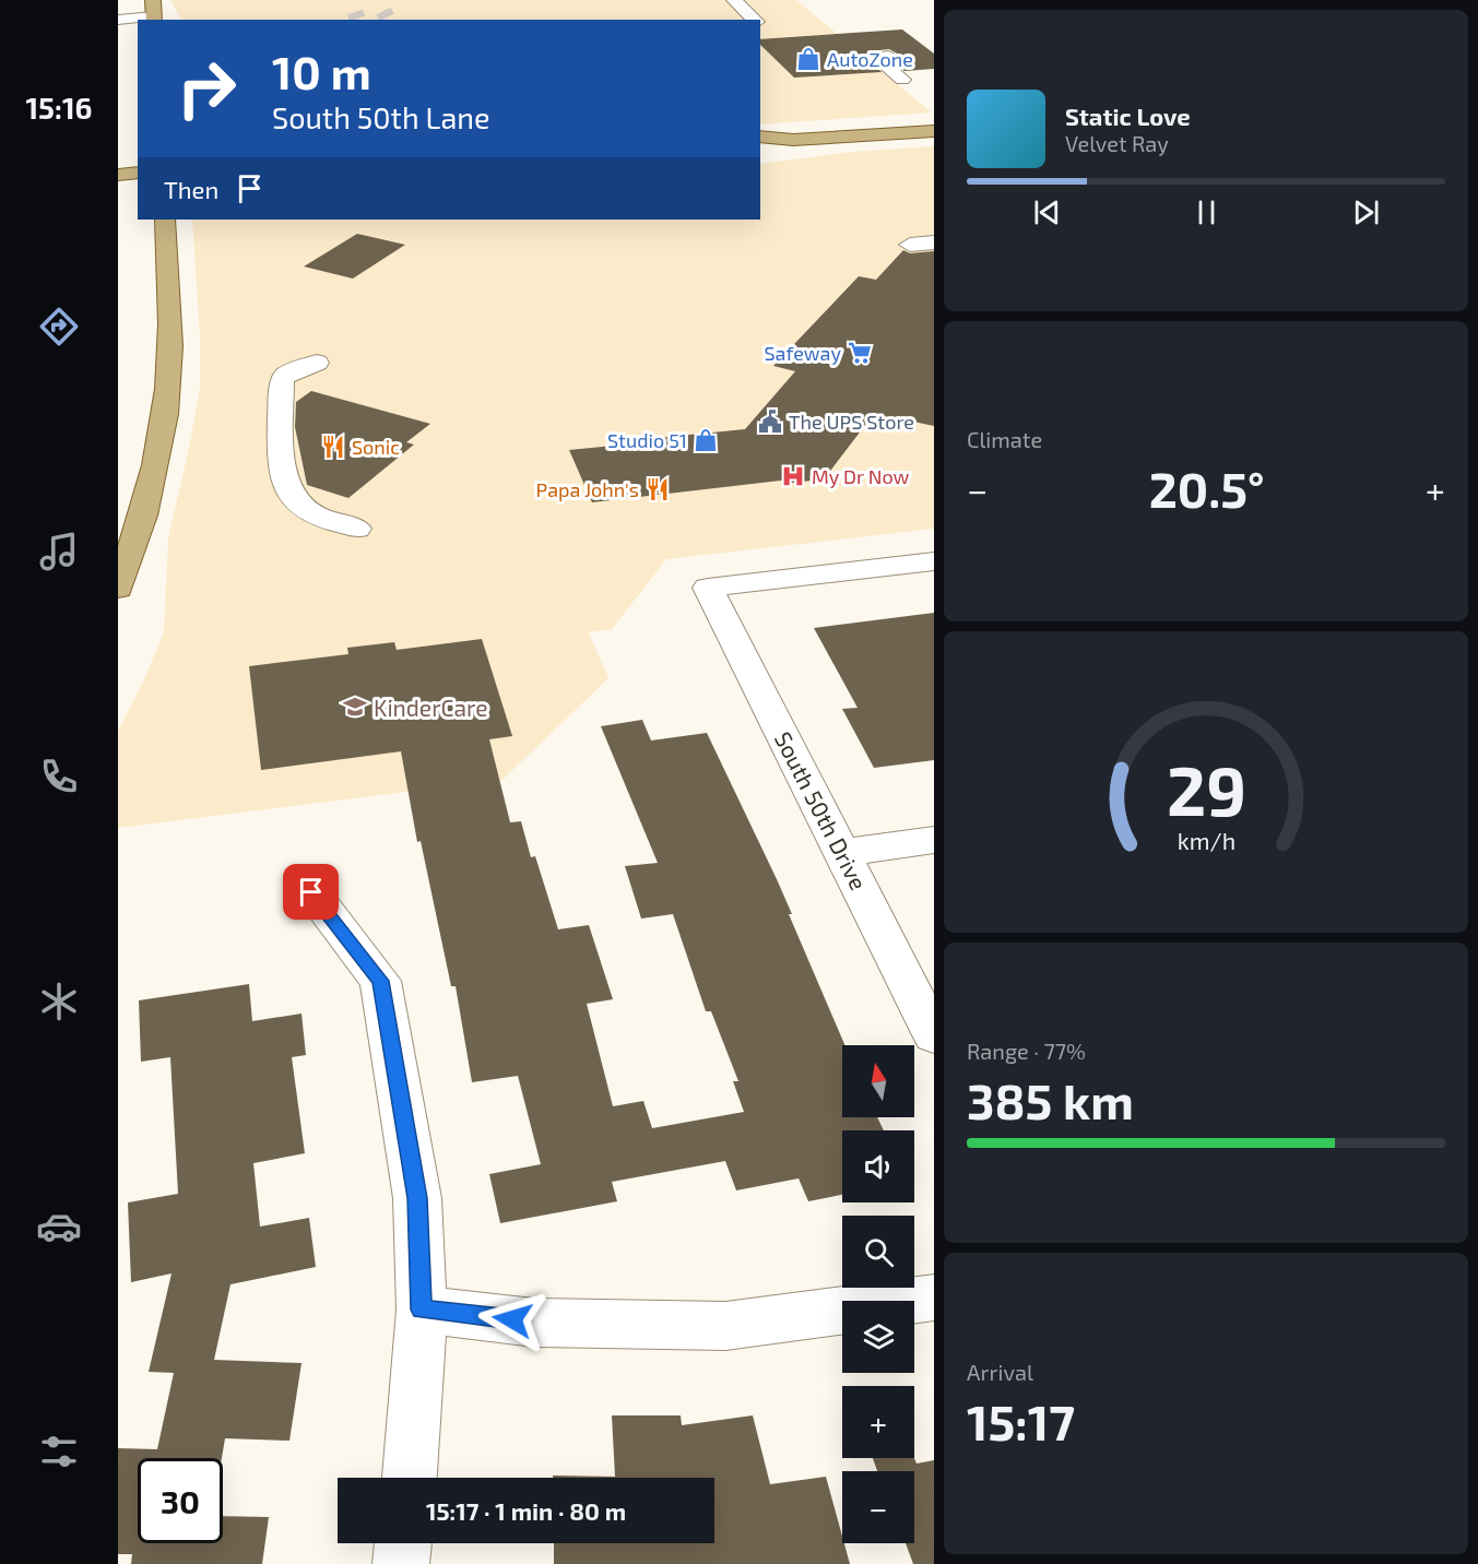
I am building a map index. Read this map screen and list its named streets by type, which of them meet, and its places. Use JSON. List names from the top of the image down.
{
  "streets": {
    "street": ["South 50th Drive"]
  },
  "places": {
    "shop": ["AutoZone", "Studio 51"],
    "supermarket": ["Safeway"],
    "public building": ["The UPS Store"],
    "restaurant": ["Sonic", "Papa John's"],
    "hospital": ["My Dr Now"],
    "school or university": ["KinderCare"]
  },
  "north": "top",
  "page": {
    "tabs": "15:16",
    "turn": ["10 m", "South 50th Lane"],
    "song": ["Static Love", "Velvet Ray"],
    "then": "Then",
    "tile": [
      "Climate",
      ["Range · 77%", "385 km"],
      ["Arrival", "15:17"]
    ],
    "heat": ["−", "20.5°", "+"],
    "map_buttons": ["+", "−"],
    "limit": "30",
    "trip": "15:17 · 1 min · 80 m",
    "gauge": ["29", "km/h"]
  }
}
